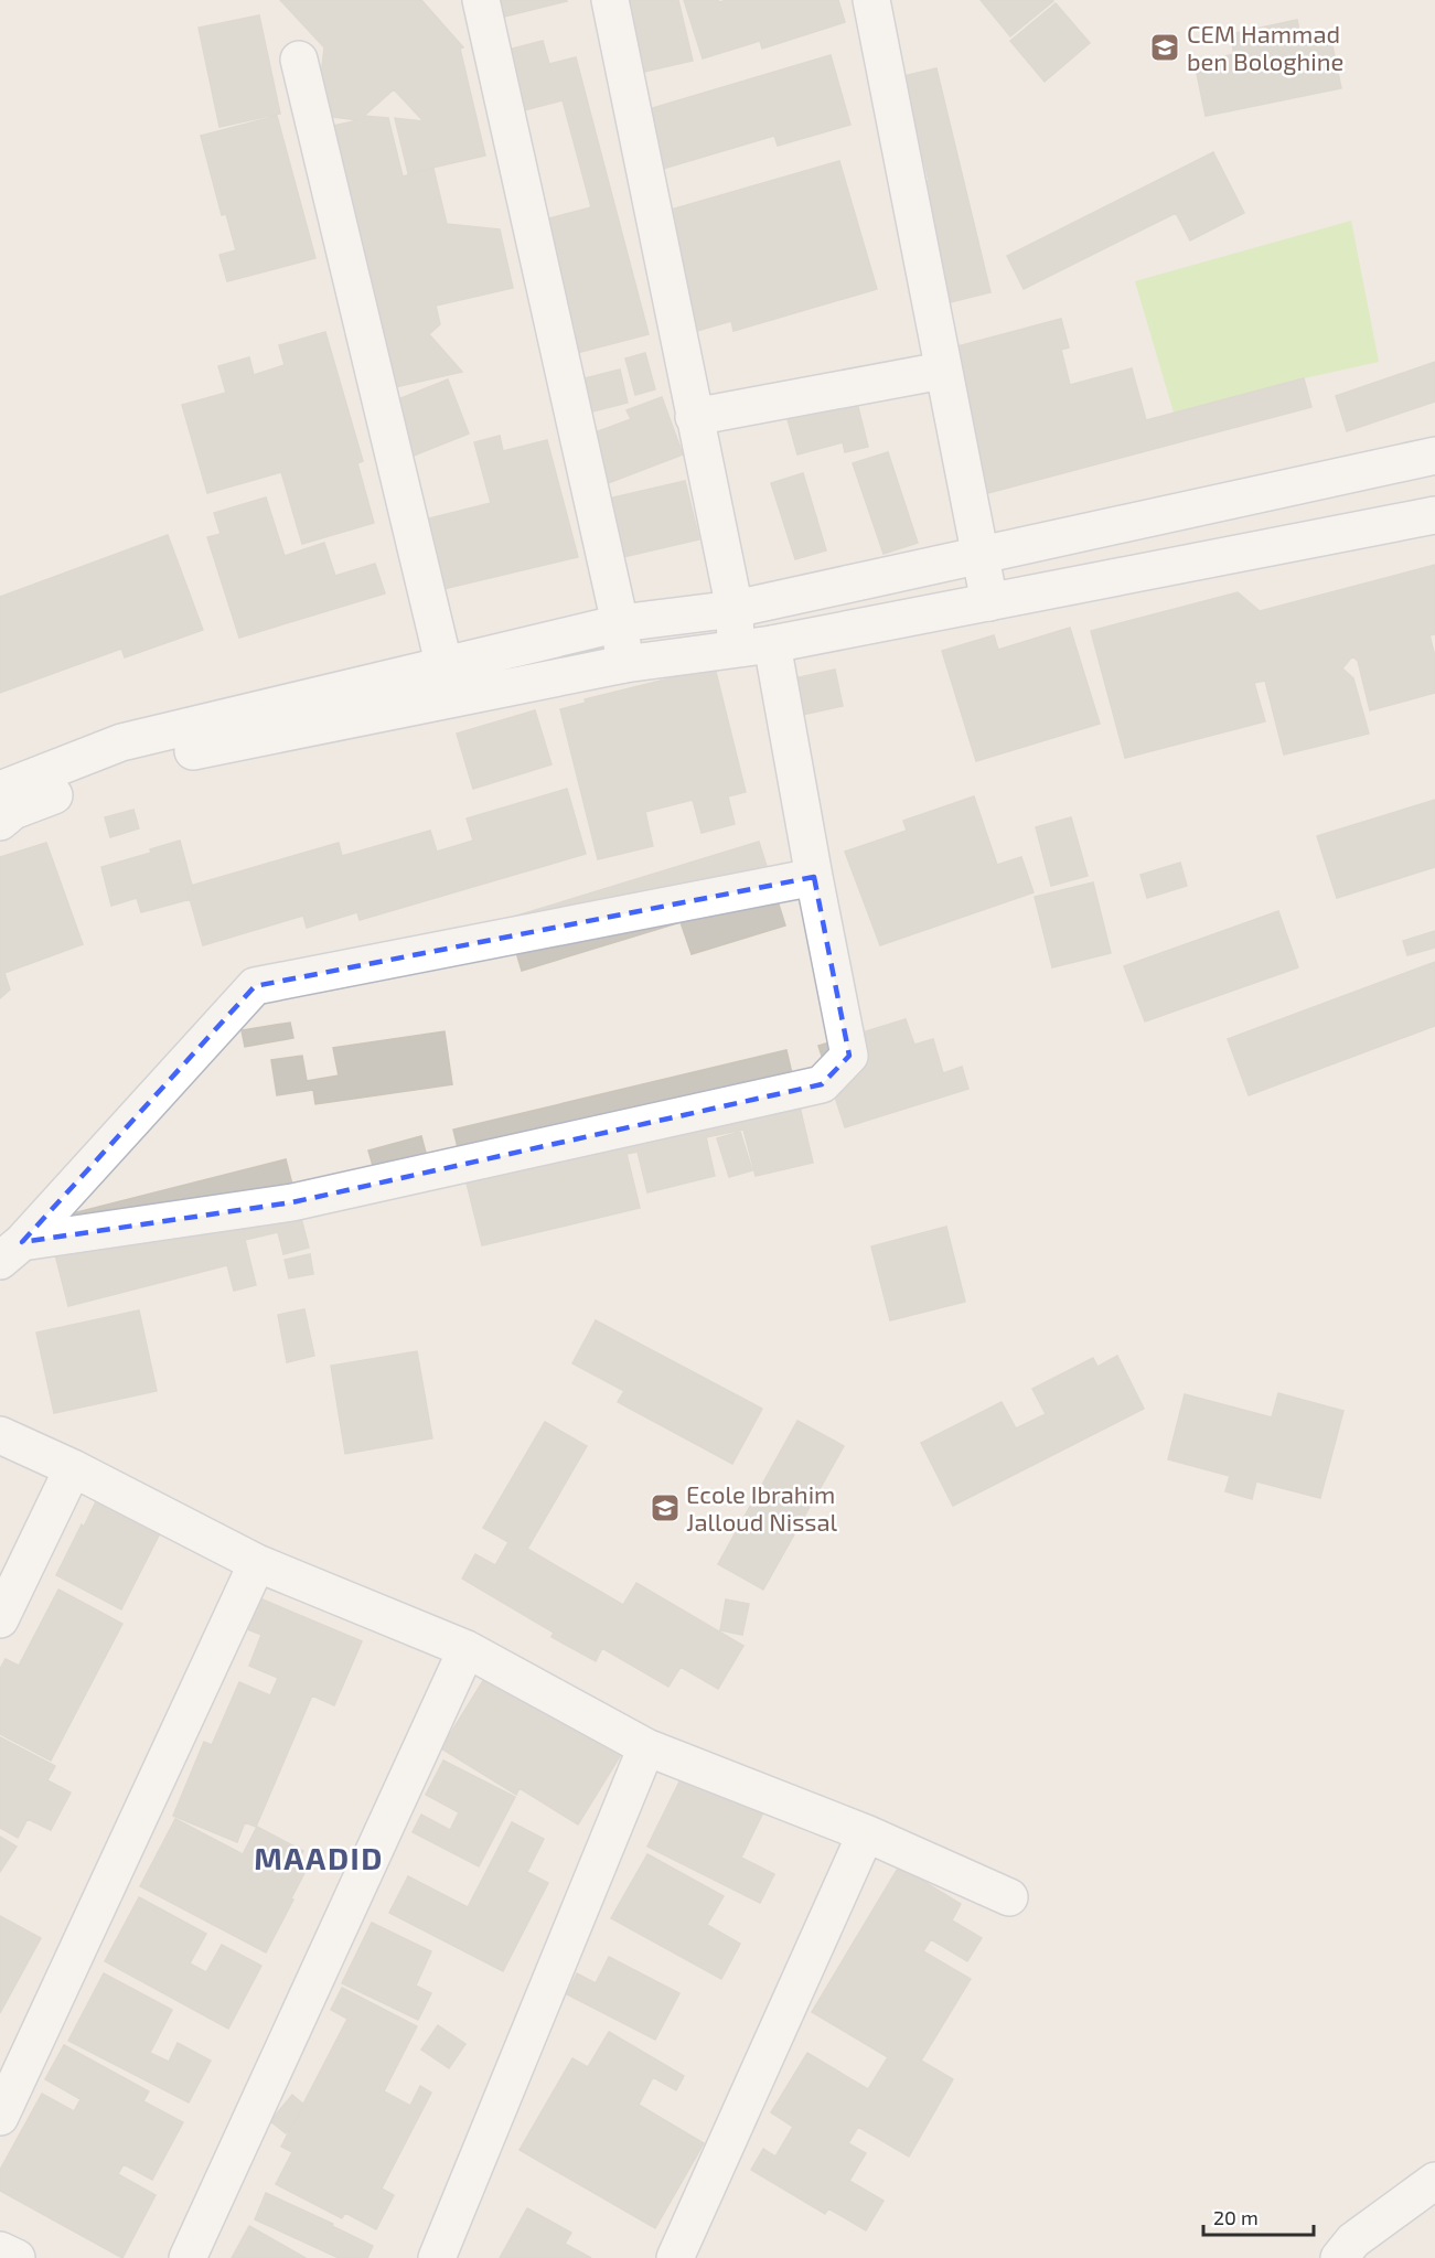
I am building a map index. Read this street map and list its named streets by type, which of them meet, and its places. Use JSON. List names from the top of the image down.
{
  "districts": ["MAADID"],
  "places": {
    "school or university": ["CEM Hammad ben Bologhine", "Ecole Ibrahim Jalloud Nissal"]
  },
  "scale_bar": "20 m"
}
